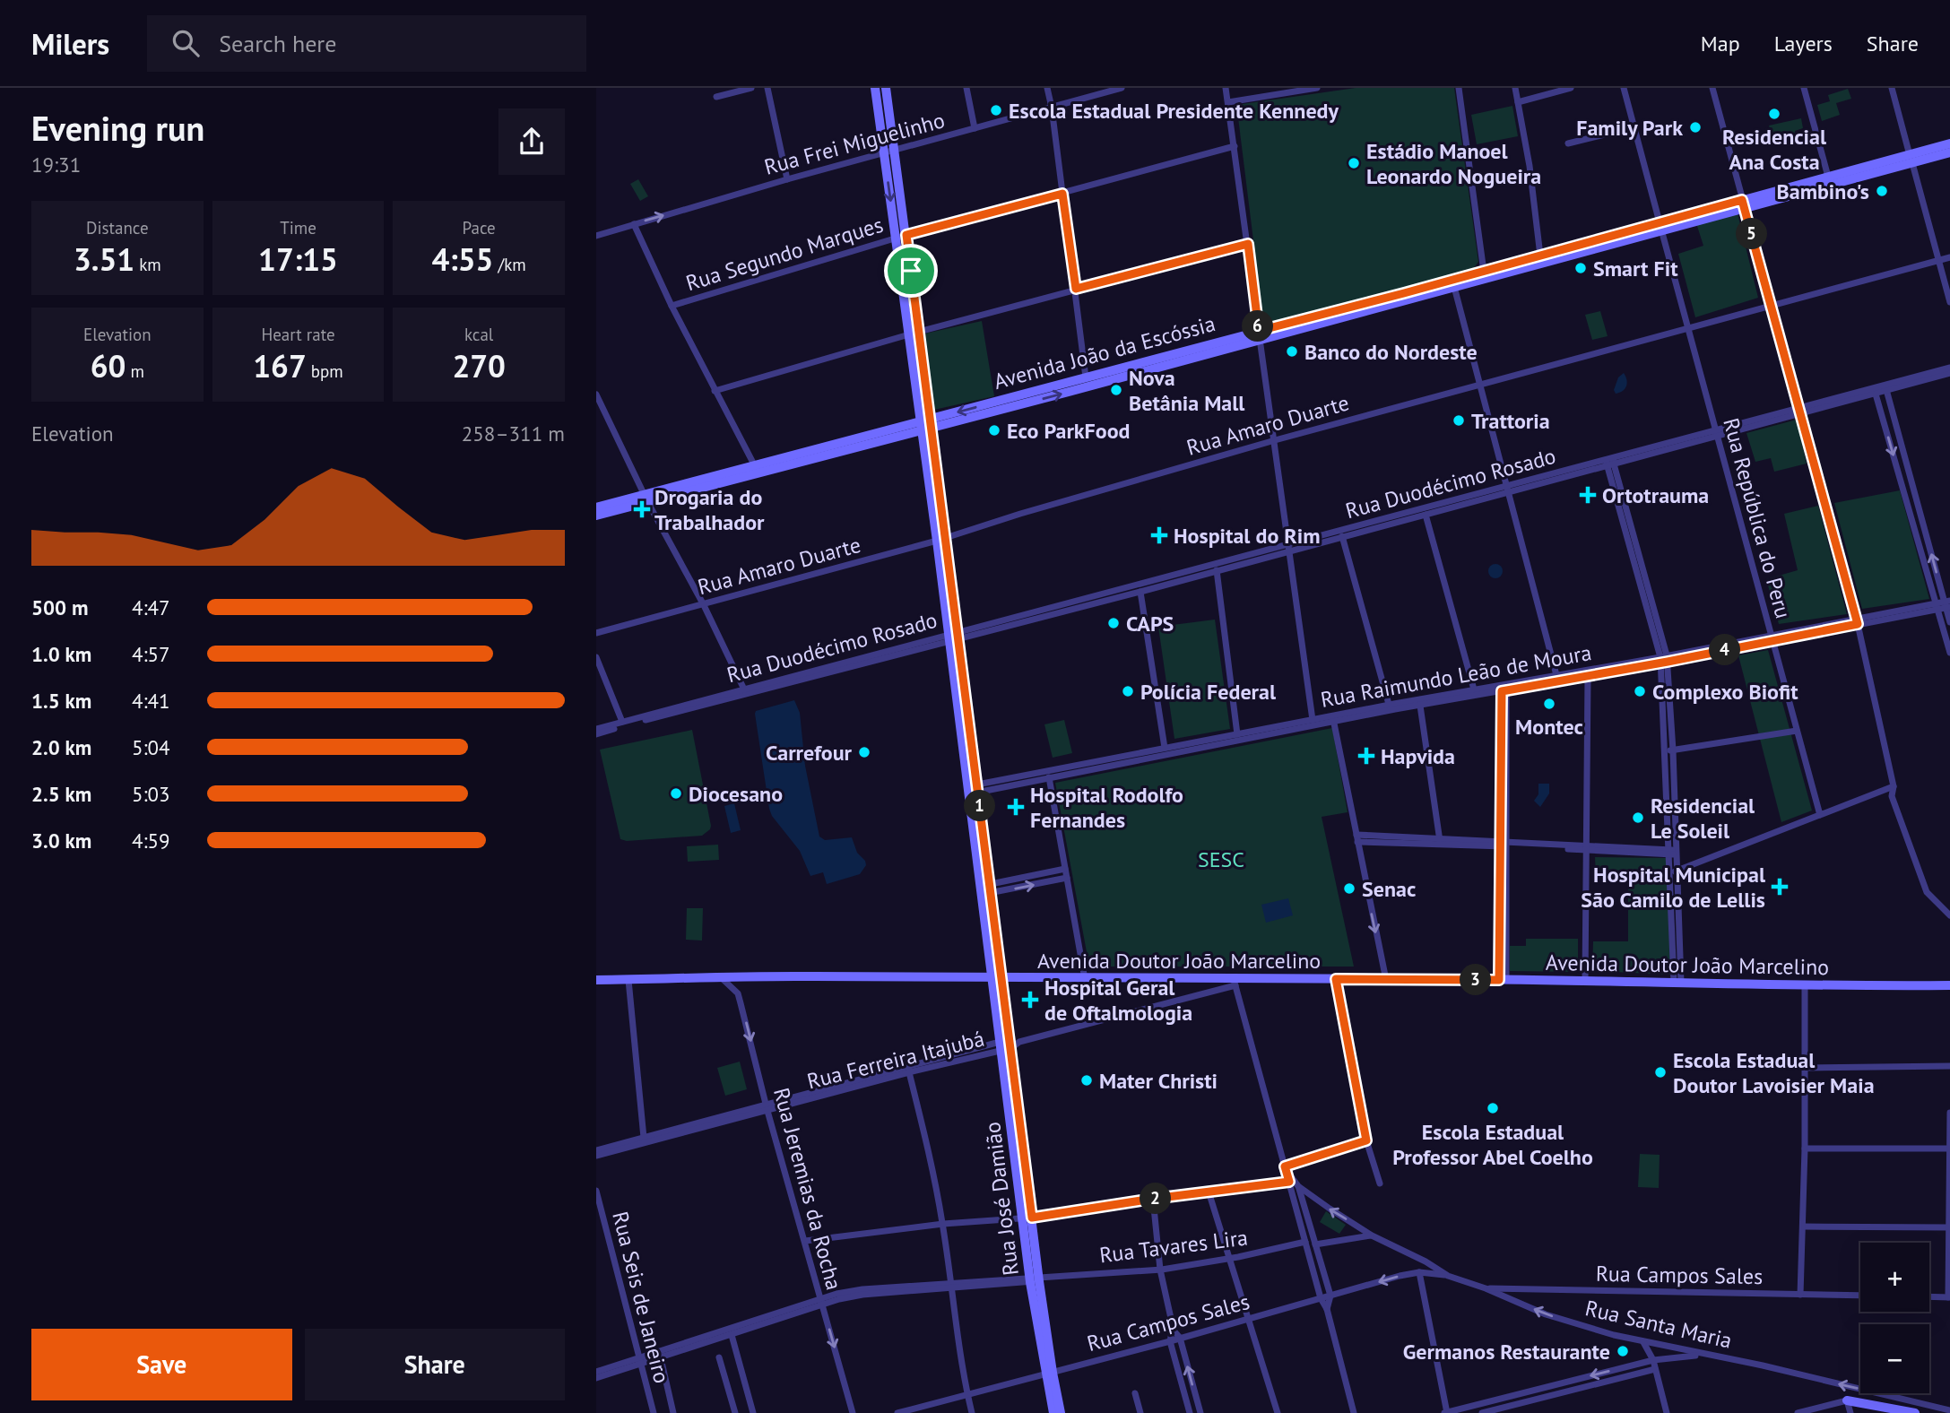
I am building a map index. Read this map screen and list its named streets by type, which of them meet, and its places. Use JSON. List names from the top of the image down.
{
  "streets": {
    "street": [
      "Rua Frei Miguelinho",
      "Rua Segundo Marques",
      "Avenida João da Escóssia",
      "Rua Amaro Duarte",
      "Rua Duodécimo Rosado",
      "Rua República do Peru",
      "Rua Raimundo Leão de Moura",
      "Avenida Doutor João Marcelino",
      "Rua Ferreira Itajubá",
      "Rua Jeremias da Rocha",
      "Rua José Damião",
      "Rua Tavares Lira",
      "Rua Campos Sales",
      "Rua Seis de Janeiro",
      "Rua Santa Maria"
    ]
  },
  "crossings": [
    ["Avenida João da Escóssia", "Rua República do Peru"],
    ["Avenida João da Escóssia", "Rua José Damião"],
    ["Rua Amaro Duarte", "Rua República do Peru"],
    ["Rua Amaro Duarte", "Rua José Damião"],
    ["Rua Duodécimo Rosado", "Rua República do Peru"],
    ["Rua Duodécimo Rosado", "Rua José Damião"],
    ["Rua República do Peru", "Rua Raimundo Leão de Moura"],
    ["Rua Raimundo Leão de Moura", "Rua José Damião"],
    ["Avenida Doutor João Marcelino", "Rua Ferreira Itajubá"],
    ["Avenida Doutor João Marcelino", "Rua Jeremias da Rocha"],
    ["Avenida Doutor João Marcelino", "Rua José Damião"],
    ["Rua Ferreira Itajubá", "Rua Jeremias da Rocha"],
    ["Rua Ferreira Itajubá", "Rua José Damião"],
    ["Rua Jeremias da Rocha", "Rua Tavares Lira"],
    ["Rua José Damião", "Rua Tavares Lira"],
    ["Rua José Damião", "Rua Campos Sales"],
    ["Rua Campos Sales", "Rua Santa Maria"]
  ],
  "one_way": ["Rua Jeremias da Rocha", "Rua Santa Maria"],
  "parks": ["SESC"],
  "places": {
    "other": [
      "Escola Estadual Presidente Kennedy",
      "Residencial Ana Costa",
      "Family Park",
      "Estádio Manoel Leonardo Nogueira",
      "Bambino's",
      "Smart Fit",
      "Banco do Nordeste",
      "Nova Betânia Mall",
      "Trattoria",
      "Eco ParkFood",
      "CAPS",
      "Polícia Federal",
      "Complexo Biofit",
      "Montec",
      "Carrefour",
      "Diocesano",
      "Residencial Le Soleil",
      "Senac",
      "Escola Estadual Doutor Lavoisier Maia",
      "Mater Christi",
      "Escola Estadual Professor Abel Coelho",
      "Germanos Restaurante"
    ],
    "health": [
      "Ortotrauma",
      "Drogaria do Trabalhador",
      "Hospital do Rim",
      "Hapvida",
      "Hospital Rodolfo Fernandes",
      "Hospital Municipal São Camilo de Lellis",
      "Hospital Geral de Oftalmologia"
    ]
  },
  "page": {
    "header": "Milers",
    "search": "Search here",
    "nav": ["Map", "Layers", "Share"],
    "heading": ["Evening run", "19:31"],
    "stats": [
      ["Distance", "3.51 km"],
      ["Time", "17:15"],
      ["Pace", "4:55 /km"],
      ["Elevation", "60 m"],
      ["Heart rate", "167 bpm"],
      ["kcal", "270"]
    ],
    "pins": [
      "5",
      "6",
      "4",
      "1",
      "3",
      "2"
    ],
    "chart": ["Elevation", "258–311 m"],
    "list": [
      {
        "name": "500 m",
        "note": "4:47"
      },
      {
        "name": "1.0 km",
        "note": "4:57"
      },
      {
        "name": "1.5 km",
        "note": "4:41"
      },
      {
        "name": "2.0 km",
        "note": "5:04"
      },
      {
        "name": "2.5 km",
        "note": "5:03"
      },
      {
        "name": "3.0 km",
        "note": "4:59"
      }
    ],
    "map_buttons": ["+", "−"],
    "buttons": ["Save", "Share"]
  }
}
